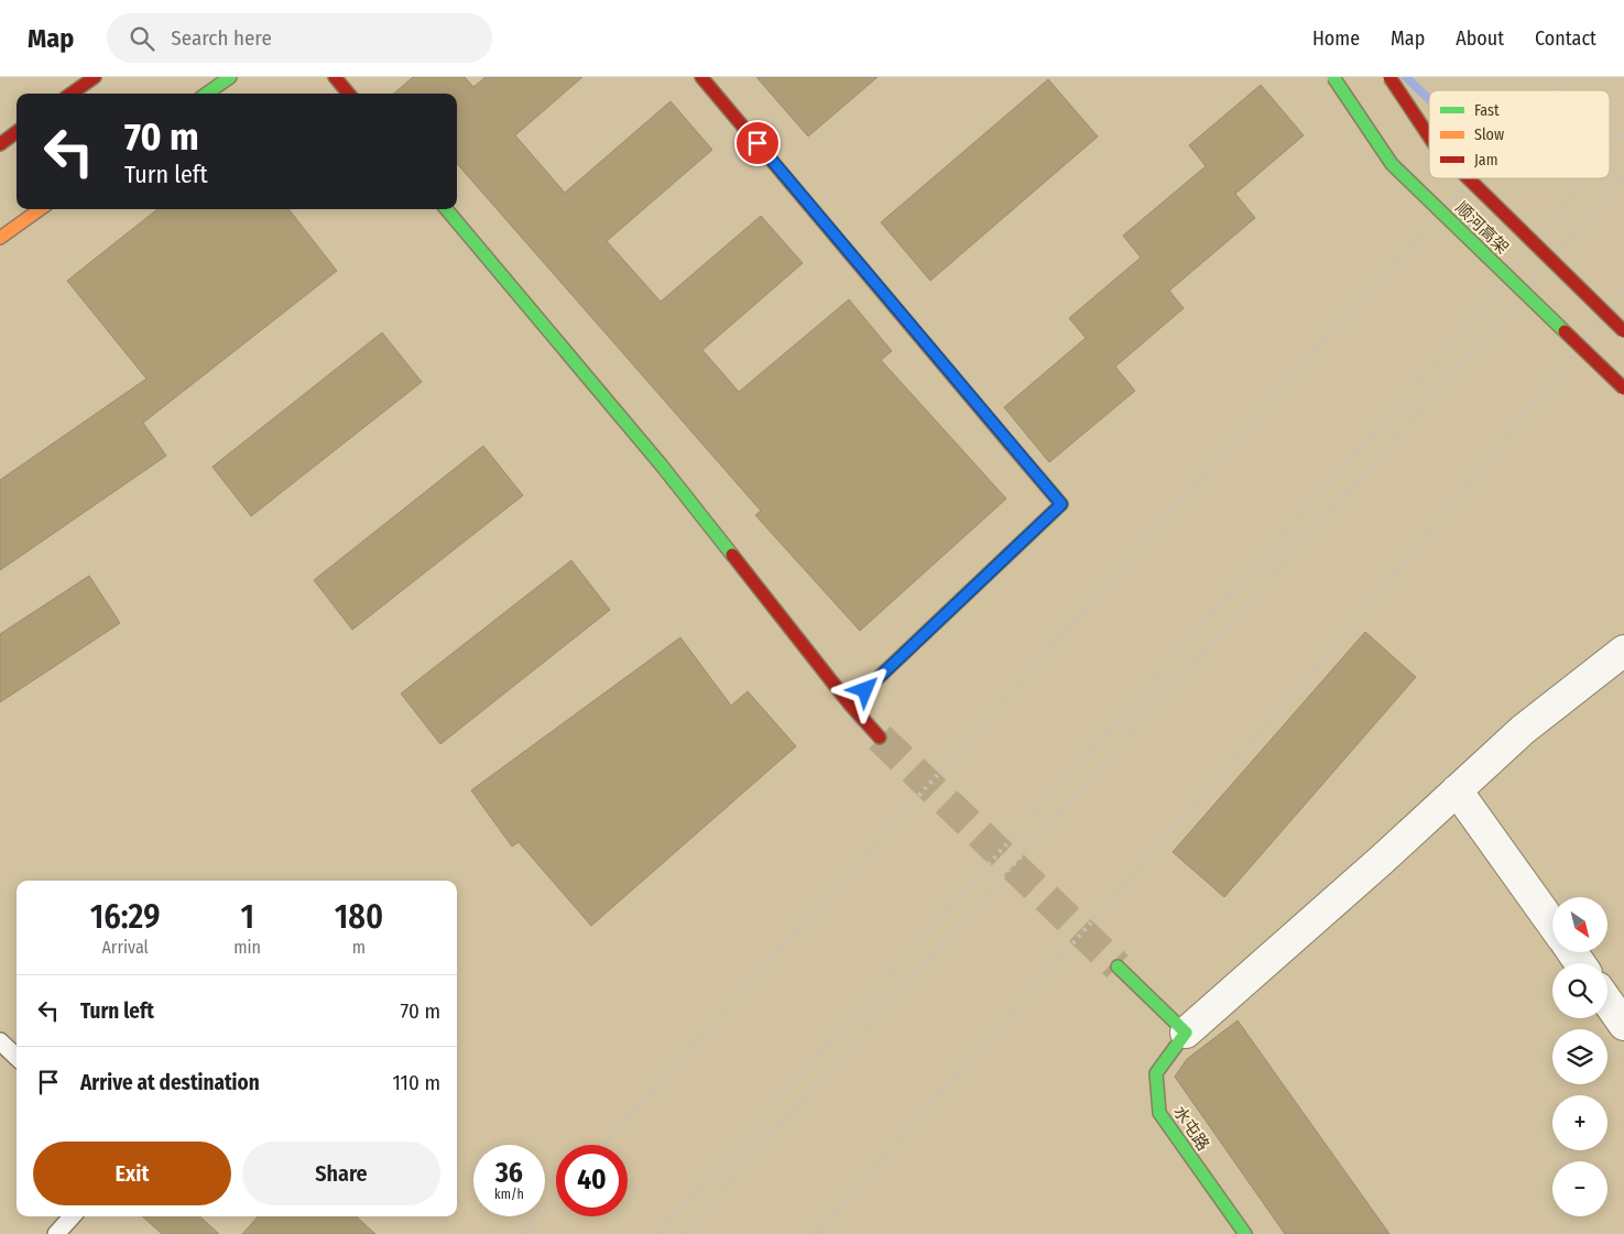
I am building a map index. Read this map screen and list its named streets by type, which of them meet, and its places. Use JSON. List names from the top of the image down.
{
  "streets": {
    "main road": ["顺河高架", "水屯路"]
  },
  "legend": ["Fast", "Slow", "Jam"],
  "north": "bottom right",
  "page": {
    "header": "Map",
    "search": "Search here",
    "nav": [
      "Home",
      "Map",
      "About",
      "Contact"
    ],
    "turn": ["70 m", "Turn left"],
    "eta": [
      "16:29",
      "Arrival",
      "1",
      "min",
      "180",
      "m"
    ],
    "map_buttons": ["+", "−"],
    "list": [
      {
        "name": "Turn left",
        "value": "70 m"
      },
      {
        "name": "Arrive at destination",
        "value": "110 m"
      }
    ],
    "buttons": ["Exit", "Share"],
    "speed": "36 km/h",
    "limit": "40"
  }
}
